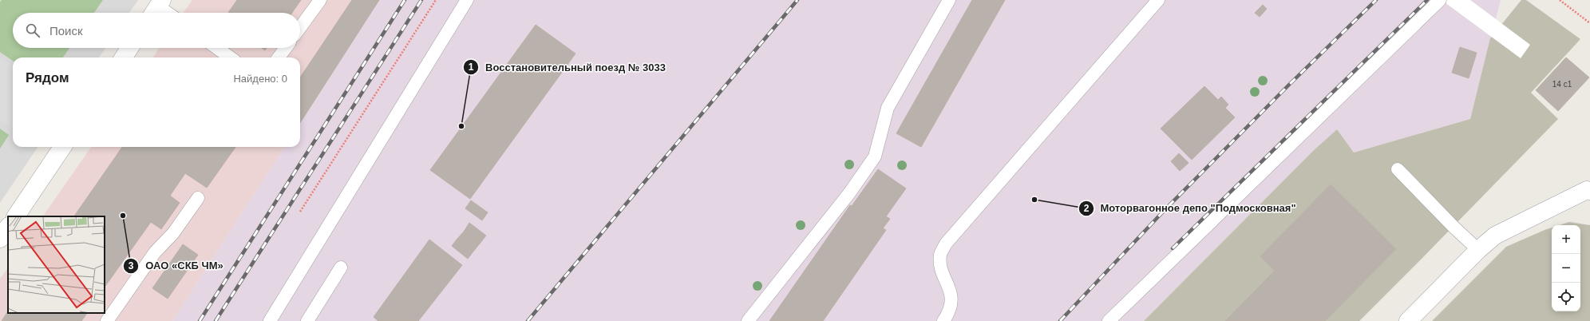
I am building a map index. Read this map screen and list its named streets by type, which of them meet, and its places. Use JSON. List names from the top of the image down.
{
  "places": ["Восстановительный поезд № 3033", "Моторвагонное депо \"Подмосковная\"", "ОАО «СКБ ЧМ»"],
  "house_numbers": ["14 с1"],
  "page": {
    "search": "Поиск",
    "heading": ["Рядом", "Найдено: 0"],
    "map_buttons": ["+", "−"]
  }
}
